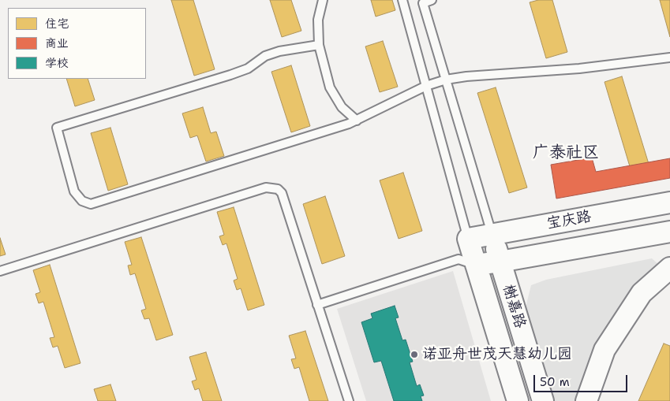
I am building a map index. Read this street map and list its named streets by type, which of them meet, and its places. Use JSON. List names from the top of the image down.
{
  "streets": {
    "main road": ["宝庆路", "榭嘉路"]
  },
  "crossings": [
    ["宝庆路", "榭嘉路"]
  ],
  "districts": ["广泰社区"],
  "places": ["诺亚舟世茂天慧幼儿园"],
  "legend": ["住宅", "商业", "学校"],
  "scale_bar": "50 m"
}
